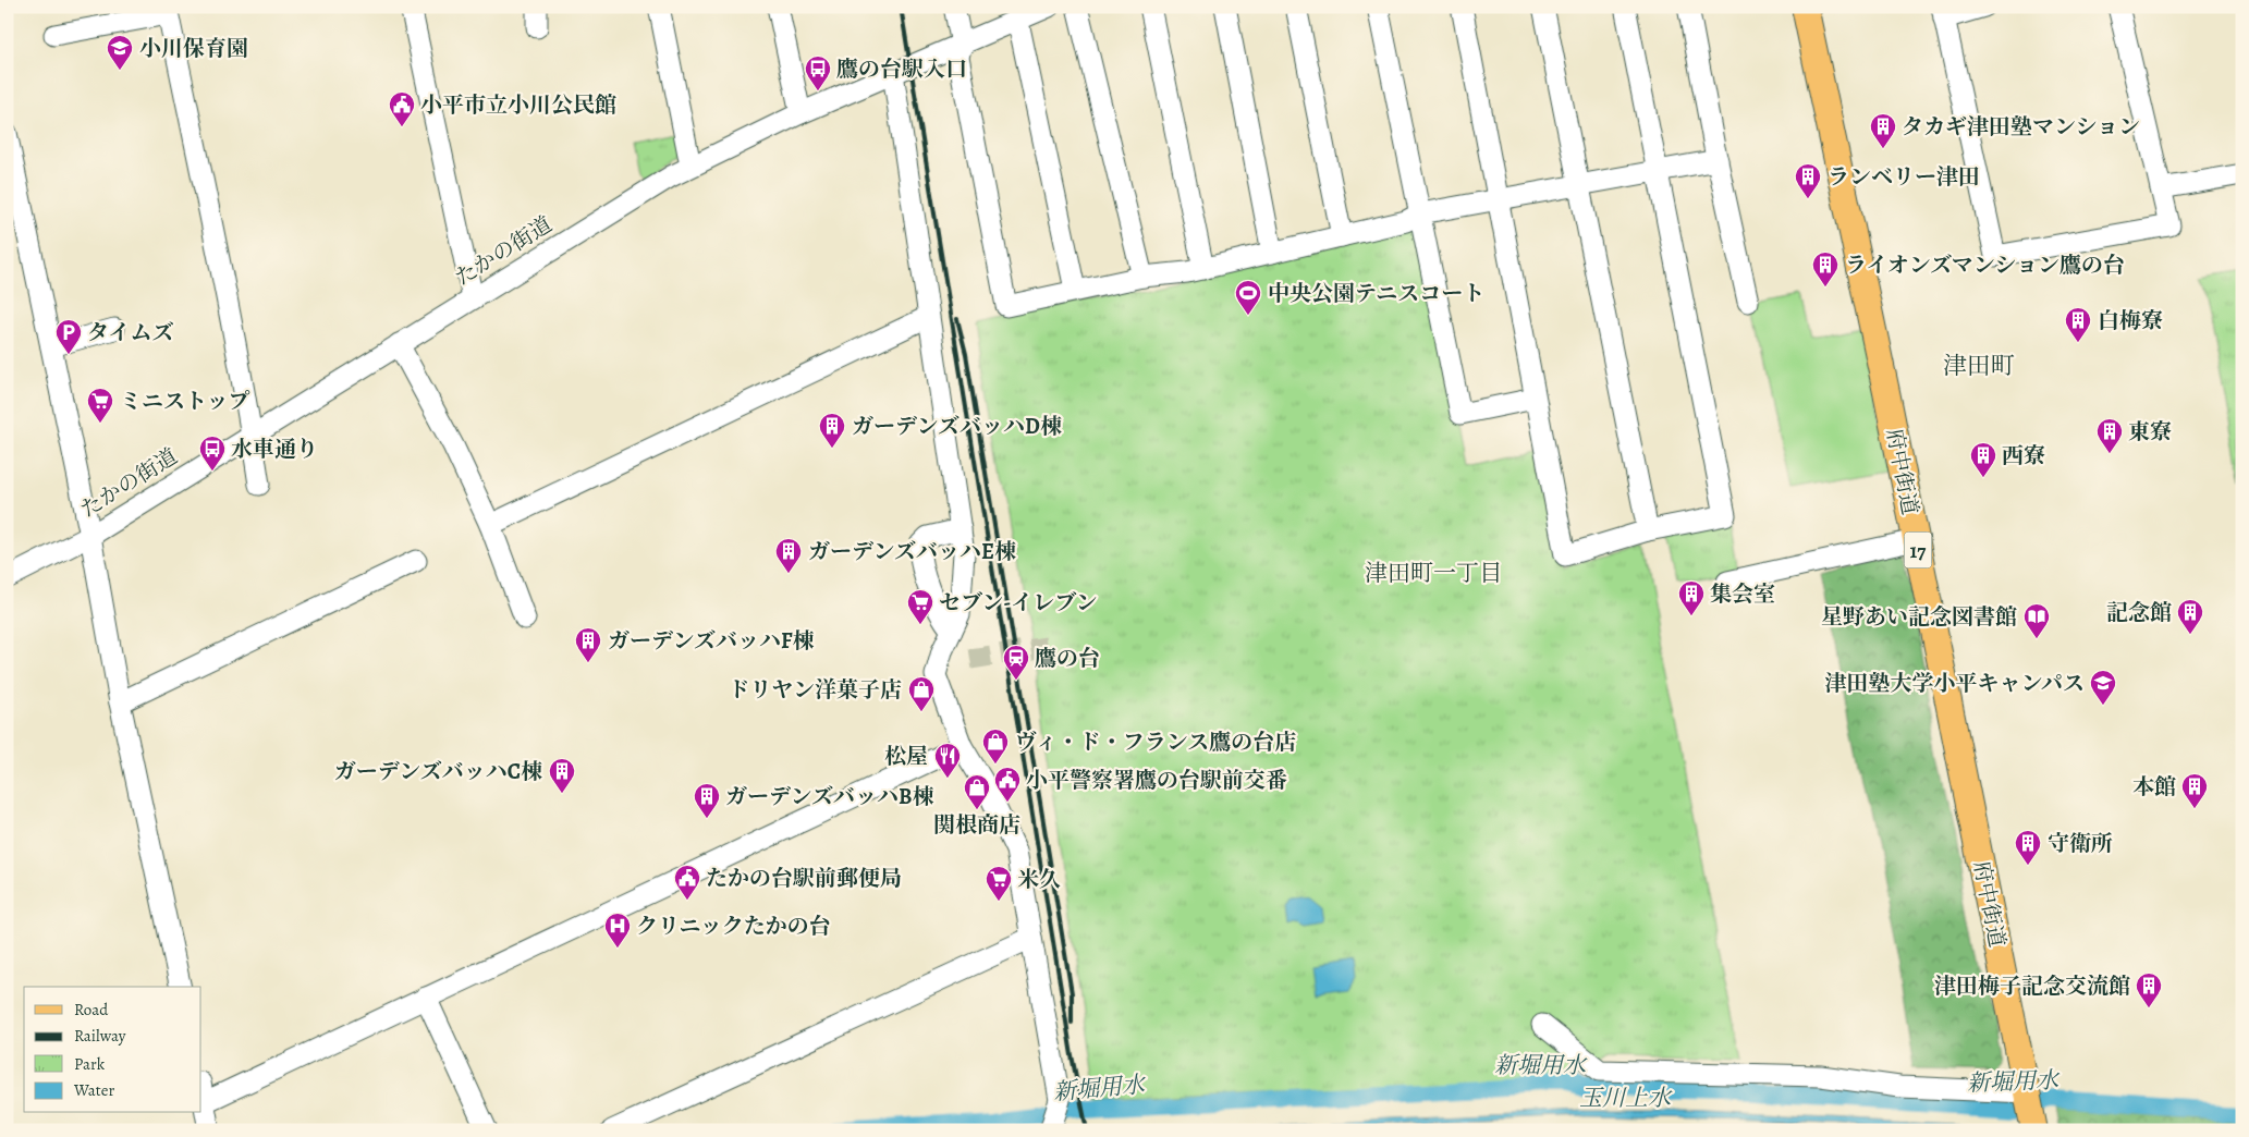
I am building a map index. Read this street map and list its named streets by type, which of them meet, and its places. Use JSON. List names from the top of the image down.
{
  "streets": {
    "main road": ["府中街道", "17"],
    "street": ["たかの街道"]
  },
  "districts": ["津田町", "津田町一丁目"],
  "water": ["新堀用水", "玉川上水"],
  "places": {
    "school or university": ["小川保育園", "津田塾大学小平キャンパス"],
    "bus stop": ["鷹の台駅入口", "水車通り"],
    "public building": ["小平市立小川公民館", "小平警察署鷹の台駅前交番", "たかの台駅前郵便局"],
    "building": [
      "タカギ津田塾マンション",
      "ランベリー津田",
      "ライオンズマンション鷹の台",
      "白梅寮",
      "ガーデンズバッハD棟",
      "東寮",
      "西寮",
      "ガーデンズバッハE棟",
      "集会室",
      "記念館",
      "ガーデンズバッハF棟",
      "ガーデンズバッハC棟",
      "本館",
      "ガーデンズバッハB棟",
      "守衛所",
      "津田梅子記念交流館"
    ],
    "sports": ["中央公園テニスコート"],
    "parking": ["タイムズ"],
    "supermarket": ["ミニストップ", "セブン-イレブン", "米久"],
    "library": ["星野あい記念図書館"],
    "station": ["鷹の台"],
    "shop": ["ドリヤン洋菓子店", "ヴィ・ド・フランス鷹の台店", "関根商店"],
    "restaurant": ["松屋"],
    "hospital": ["クリニックたかの台"]
  },
  "legend": [
    "Road",
    "Railway",
    "Park",
    "Water"
  ]
}
